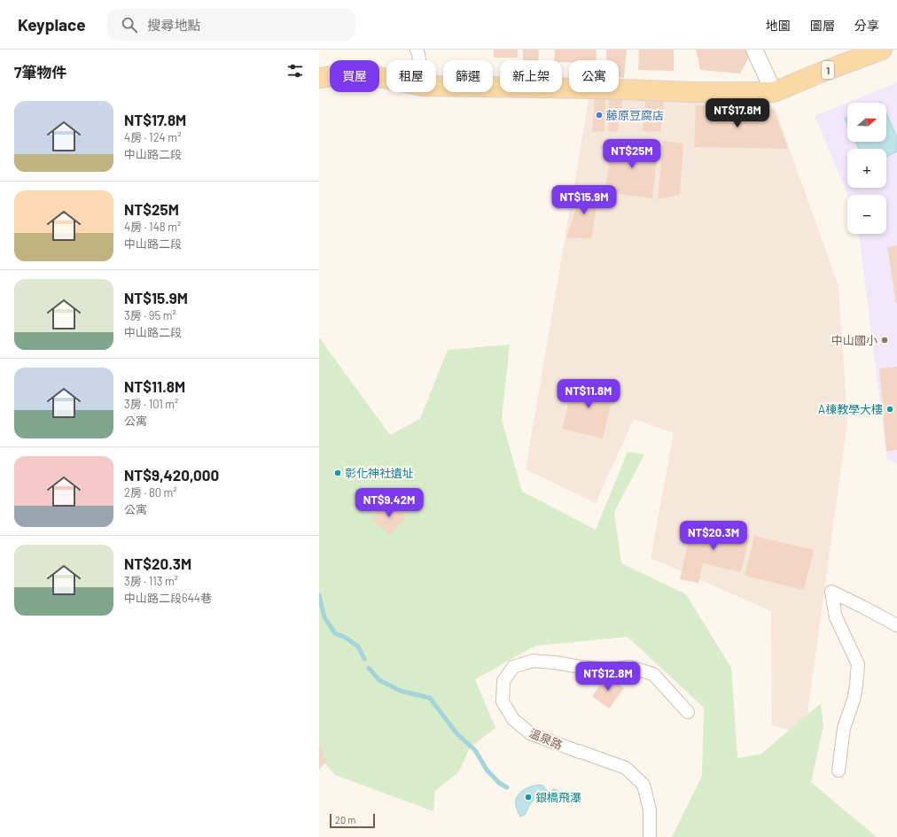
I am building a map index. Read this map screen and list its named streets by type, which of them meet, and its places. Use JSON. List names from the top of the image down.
{
  "streets": {
    "main road": ["1"],
    "street": ["溫泉路"]
  },
  "places": [
    "藤原豆腐店",
    "中山國小",
    "A棟教學大樓",
    "彰化神社遺址",
    "銀橋飛瀑"
  ],
  "scale_bar": "20 m",
  "north": "right",
  "page": {
    "header": "Keyplace",
    "search": "搜尋地點",
    "nav": ["地圖", "圖層", "分享"],
    "heading": "7筆物件",
    "chip": [
      "買屋",
      "租屋",
      "篩選",
      "新上架",
      "公寓"
    ],
    "list": [
      {
        "name": "NT$17.8M",
        "note": "4房 · 124 m² · 中山路二段"
      },
      {
        "name": "NT$25M",
        "note": "4房 · 148 m² · 中山路二段"
      },
      {
        "name": "NT$15.9M",
        "note": "3房 · 95 m² · 中山路二段"
      },
      {
        "name": "NT$11.8M",
        "note": "3房 · 101 m² · 公寓"
      },
      {
        "name": "NT$9,420,000",
        "note": "2房 · 80 m² · 公寓"
      },
      {
        "name": "NT$20.3M",
        "note": "3房 · 113 m² · 中山路二段644巷"
      }
    ],
    "price": [
      "NT$17.8M",
      "NT$25M",
      "NT$15.9M",
      "NT$11.8M",
      "NT$9.42M",
      "NT$20.3M",
      "NT$12.8M"
    ],
    "map_buttons": ["+", "−"],
    "scale": "20 m"
  }
}
